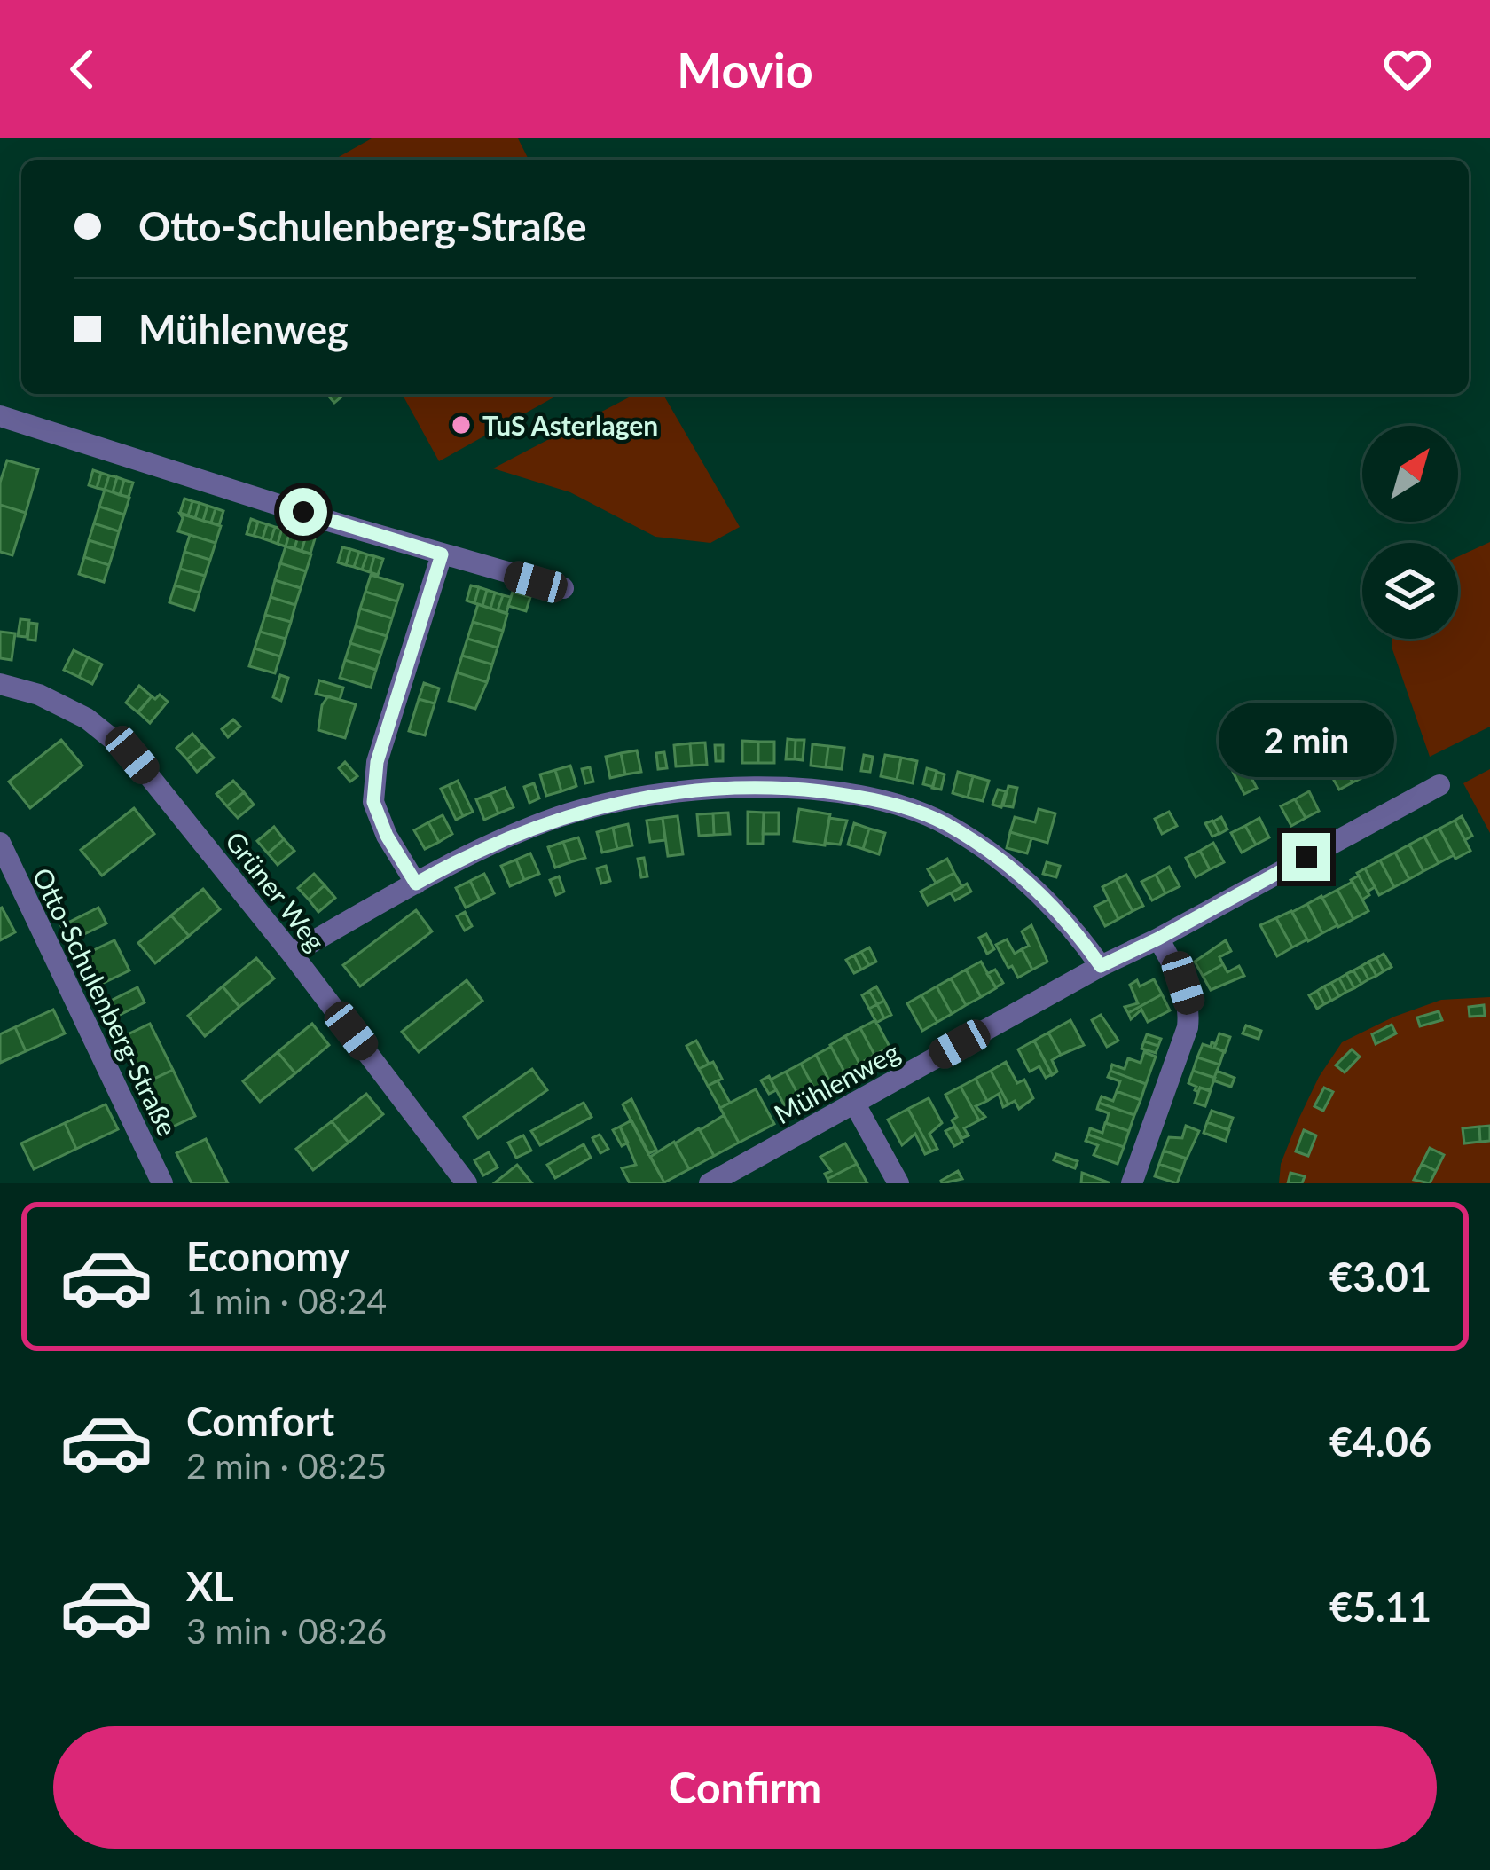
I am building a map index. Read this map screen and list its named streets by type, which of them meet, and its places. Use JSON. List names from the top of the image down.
{
  "streets": {
    "street": ["Grüner Weg", "Otto-Schulenberg-Straße", "Mühlenweg"]
  },
  "places": ["TuS Asterlagen"],
  "north": "top right",
  "page": {
    "header": "Movio",
    "banner": ["Otto-Schulenberg-Straße", "Mühlenweg"],
    "bubble": "2 min",
    "list": [
      {
        "name": "Economy",
        "note": "1 min · 08:24",
        "value": "€3.01"
      },
      {
        "name": "Comfort",
        "note": "2 min · 08:25",
        "value": "€4.06"
      },
      {
        "name": "XL",
        "note": "3 min · 08:26",
        "value": "€5.11"
      }
    ],
    "buttons": "Confirm"
  }
}
